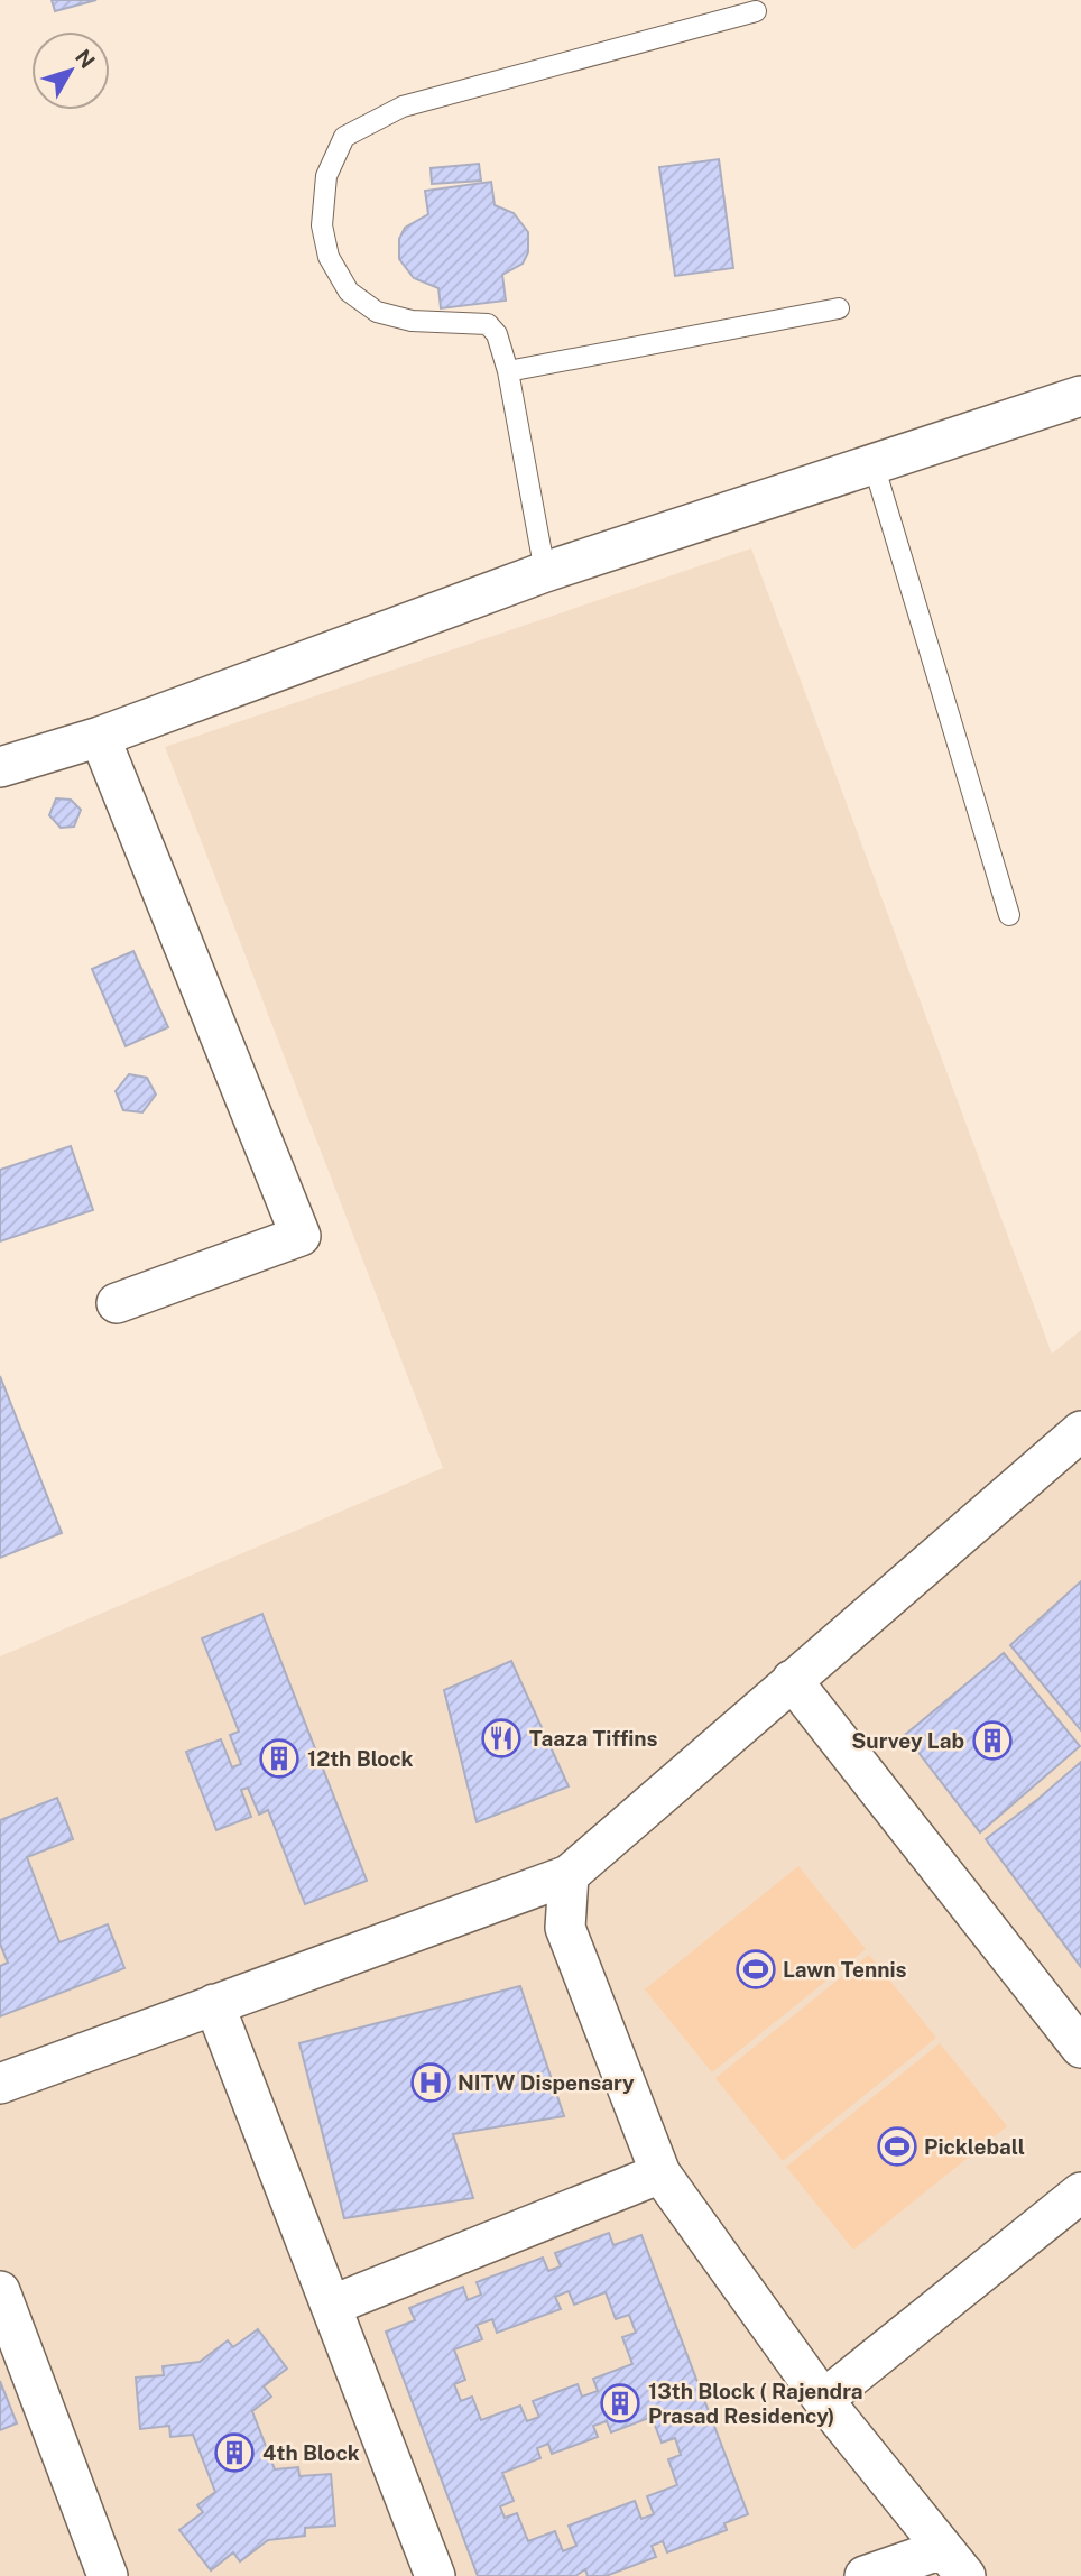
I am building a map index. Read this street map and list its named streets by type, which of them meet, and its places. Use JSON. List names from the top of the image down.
{
  "places": {
    "restaurant": ["Taaza Tiffins"],
    "building": [
      "Survey Lab",
      "12th Block",
      "13th Block ( Rajendra Prasad Residency)",
      "4th Block"
    ],
    "sports": ["Lawn Tennis", "Pickleball"],
    "hospital": ["NITW Dispensary"]
  },
  "north": "top right"
}
